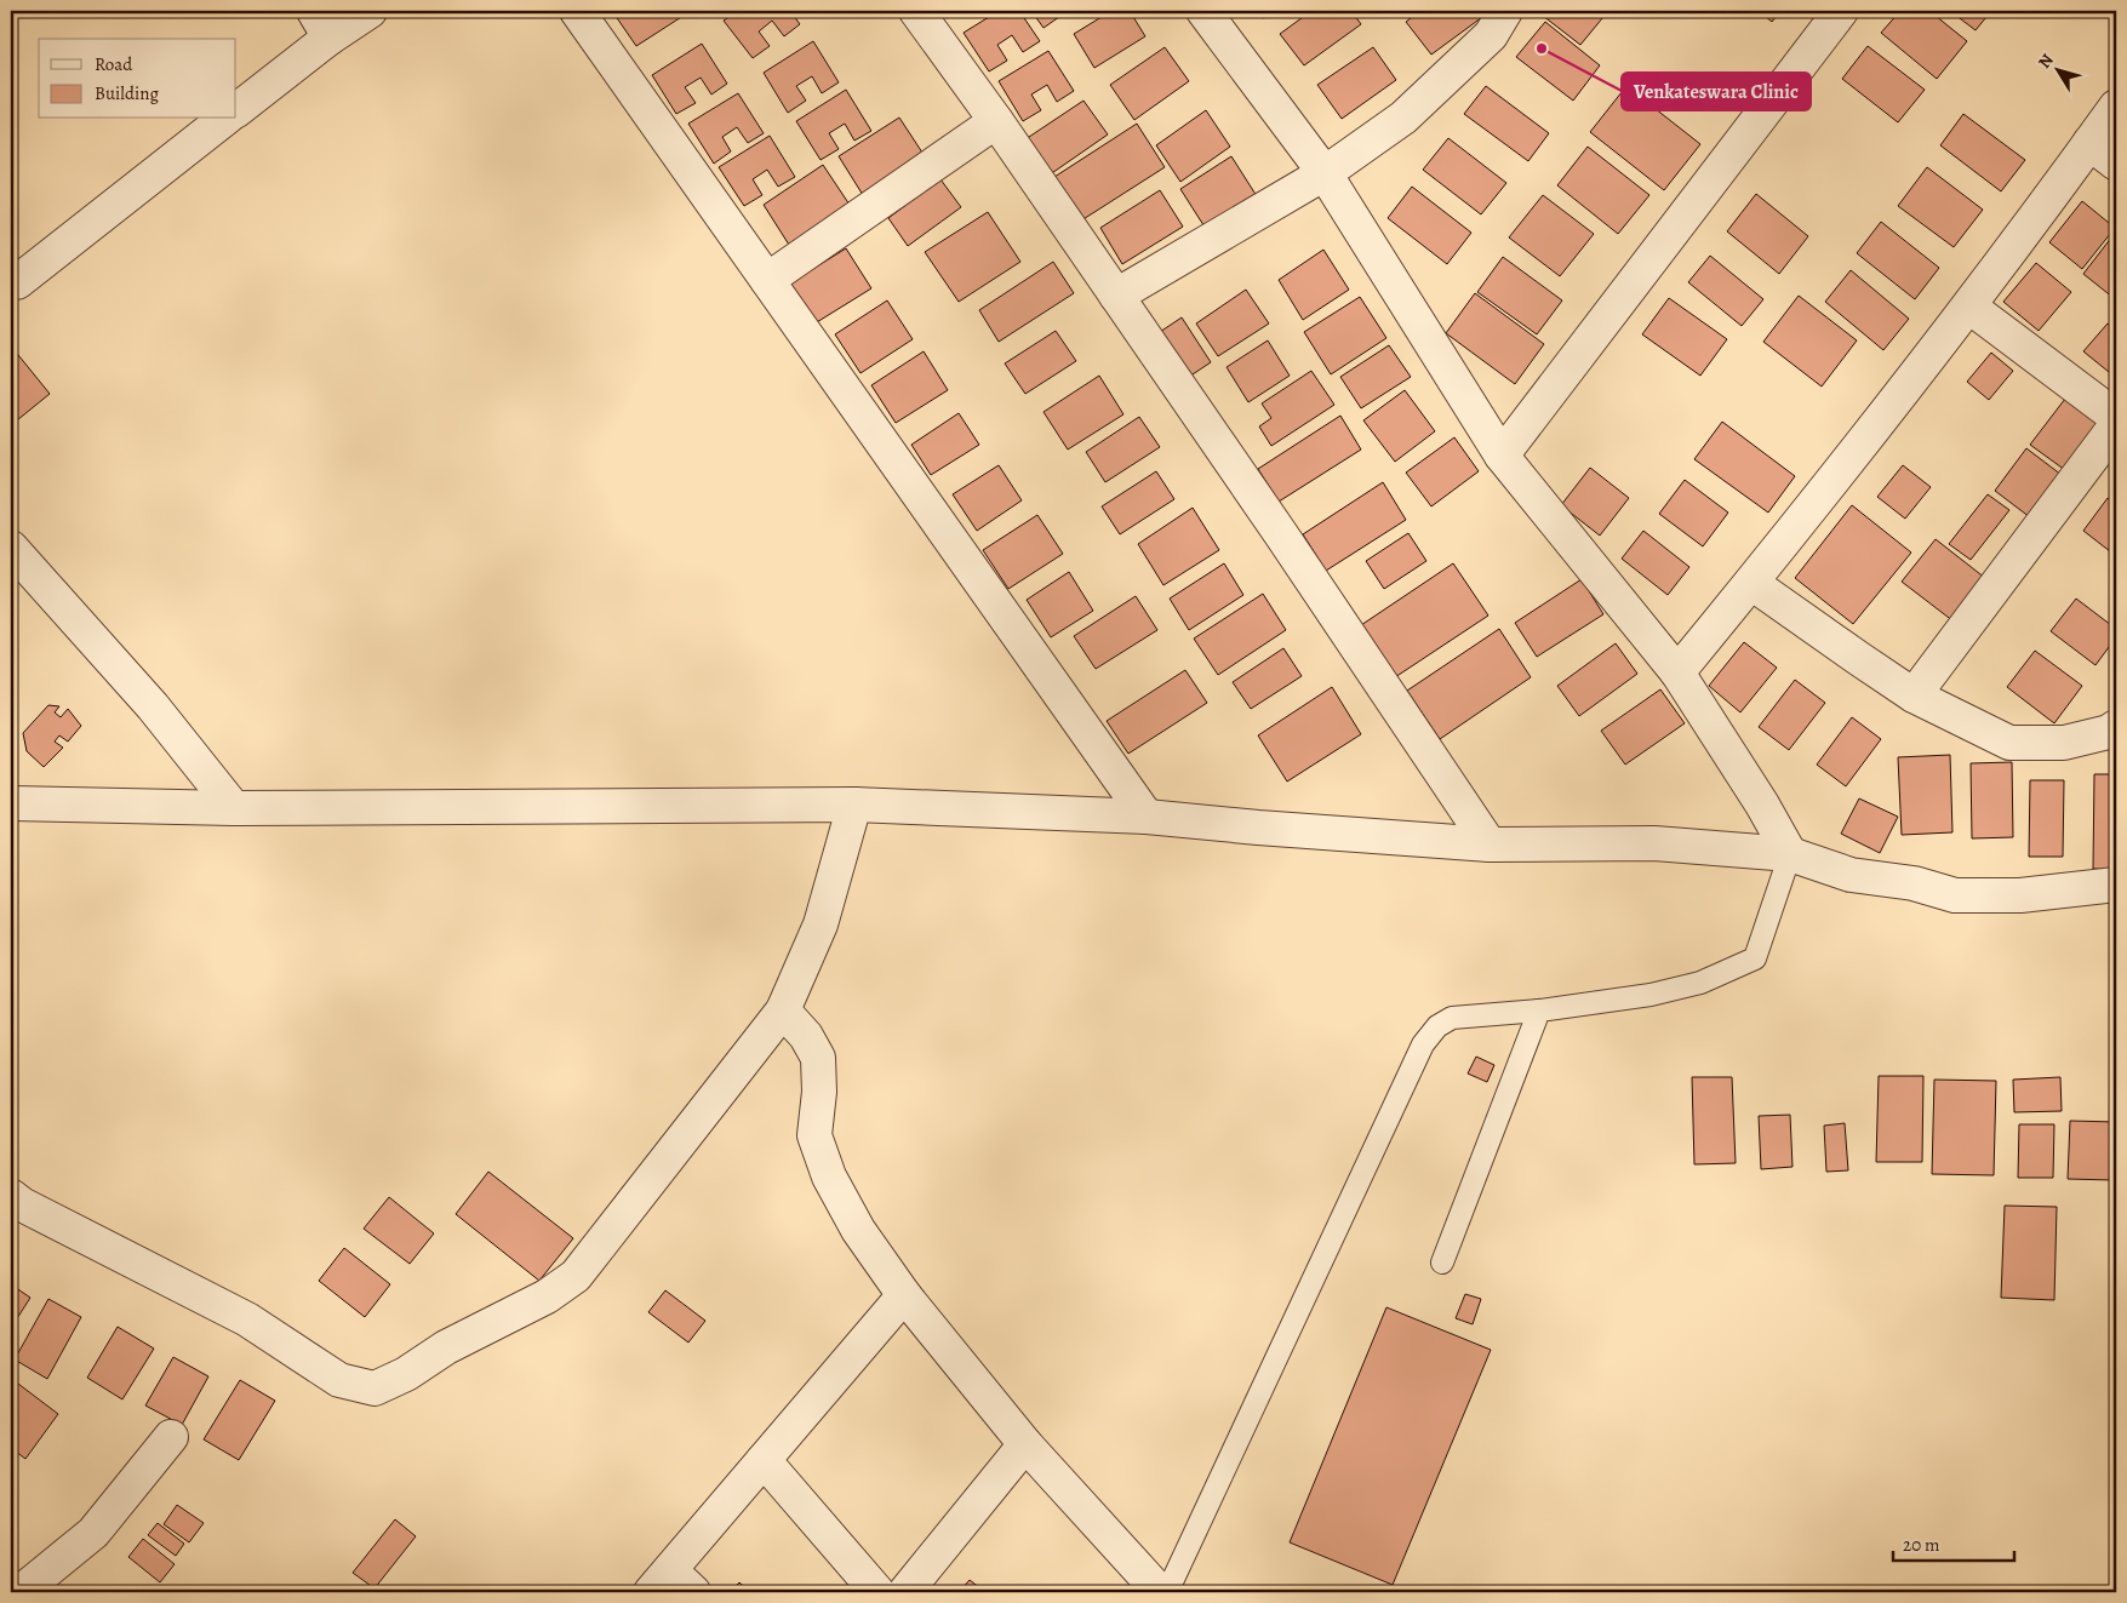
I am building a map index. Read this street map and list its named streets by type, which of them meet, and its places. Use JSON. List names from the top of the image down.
{
  "places": ["Venkateswara Clinic"],
  "legend": ["Road", "Building"],
  "scale_bar": "20 m",
  "north": "top left"
}
